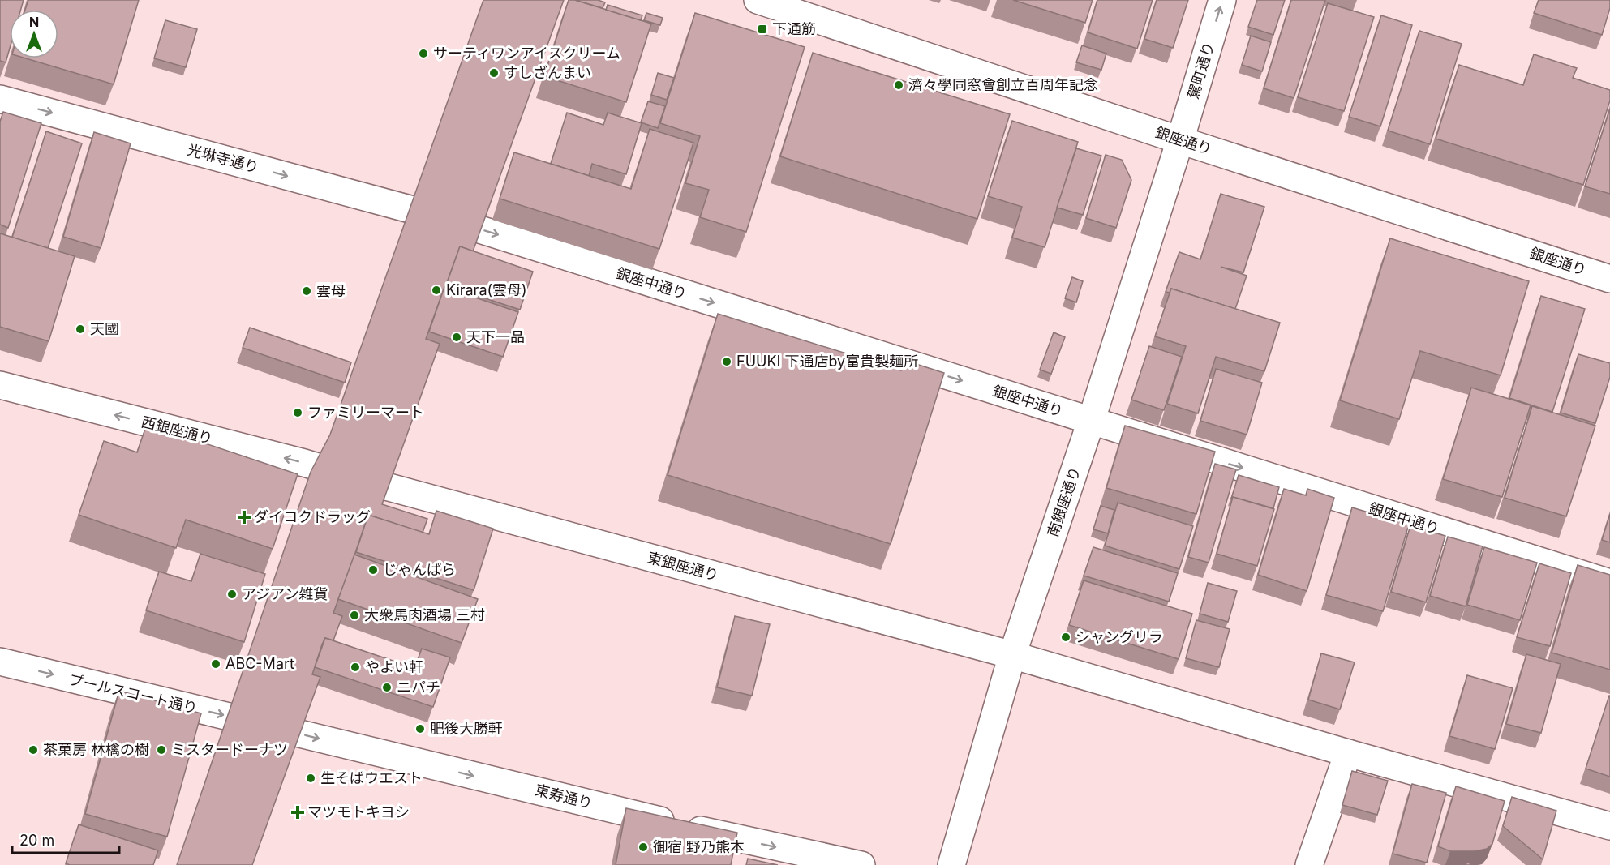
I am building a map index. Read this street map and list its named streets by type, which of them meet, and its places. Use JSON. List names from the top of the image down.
{
  "streets": {
    "street": [
      "駕町通り",
      "銀座通り",
      "光琳寺通り",
      "銀座中通り",
      "西銀座通り",
      "南銀座通り",
      "東銀座通り",
      "プールスコート通り",
      "東寿通り"
    ]
  },
  "crossings": [
    ["駕町通り", "銀座通り"],
    ["駕町通り", "南銀座通り"],
    ["銀座通り", "南銀座通り"],
    ["光琳寺通り", "銀座中通り"],
    ["銀座中通り", "南銀座通り"],
    ["西銀座通り", "東銀座通り"],
    ["南銀座通り", "東銀座通り"],
    ["プールスコート通り", "東寿通り"]
  ],
  "one_way": [
    "駕町通り",
    "光琳寺通り",
    "銀座中通り",
    "西銀座通り",
    "プールスコート通り",
    "東寿通り"
  ],
  "places": {
    "transit": ["下通筋"],
    "other": [
      "サーティワンアイスクリーム",
      "すしざんまい",
      "濟々學同窓會創立百周年記念",
      "Kirara(雲母)",
      "雲母",
      "天國",
      "天下一品",
      "FUUKI 下通店by富貴製麺所",
      "ファミリーマート",
      "じゃんぱら",
      "アジアン雑貨",
      "大衆馬肉酒場 三村",
      "シャングリラ",
      "ABC-Mart",
      "やよい軒",
      "ニパチ",
      "肥後大勝軒",
      "茶菓房 林檎の樹",
      "ミスタードーナツ",
      "生そばウエスト",
      "御宿 野乃熊本"
    ],
    "health": ["ダイコクドラッグ", "マツモトキヨシ"]
  },
  "scale_bar": "20 m",
  "north": "top"
}
